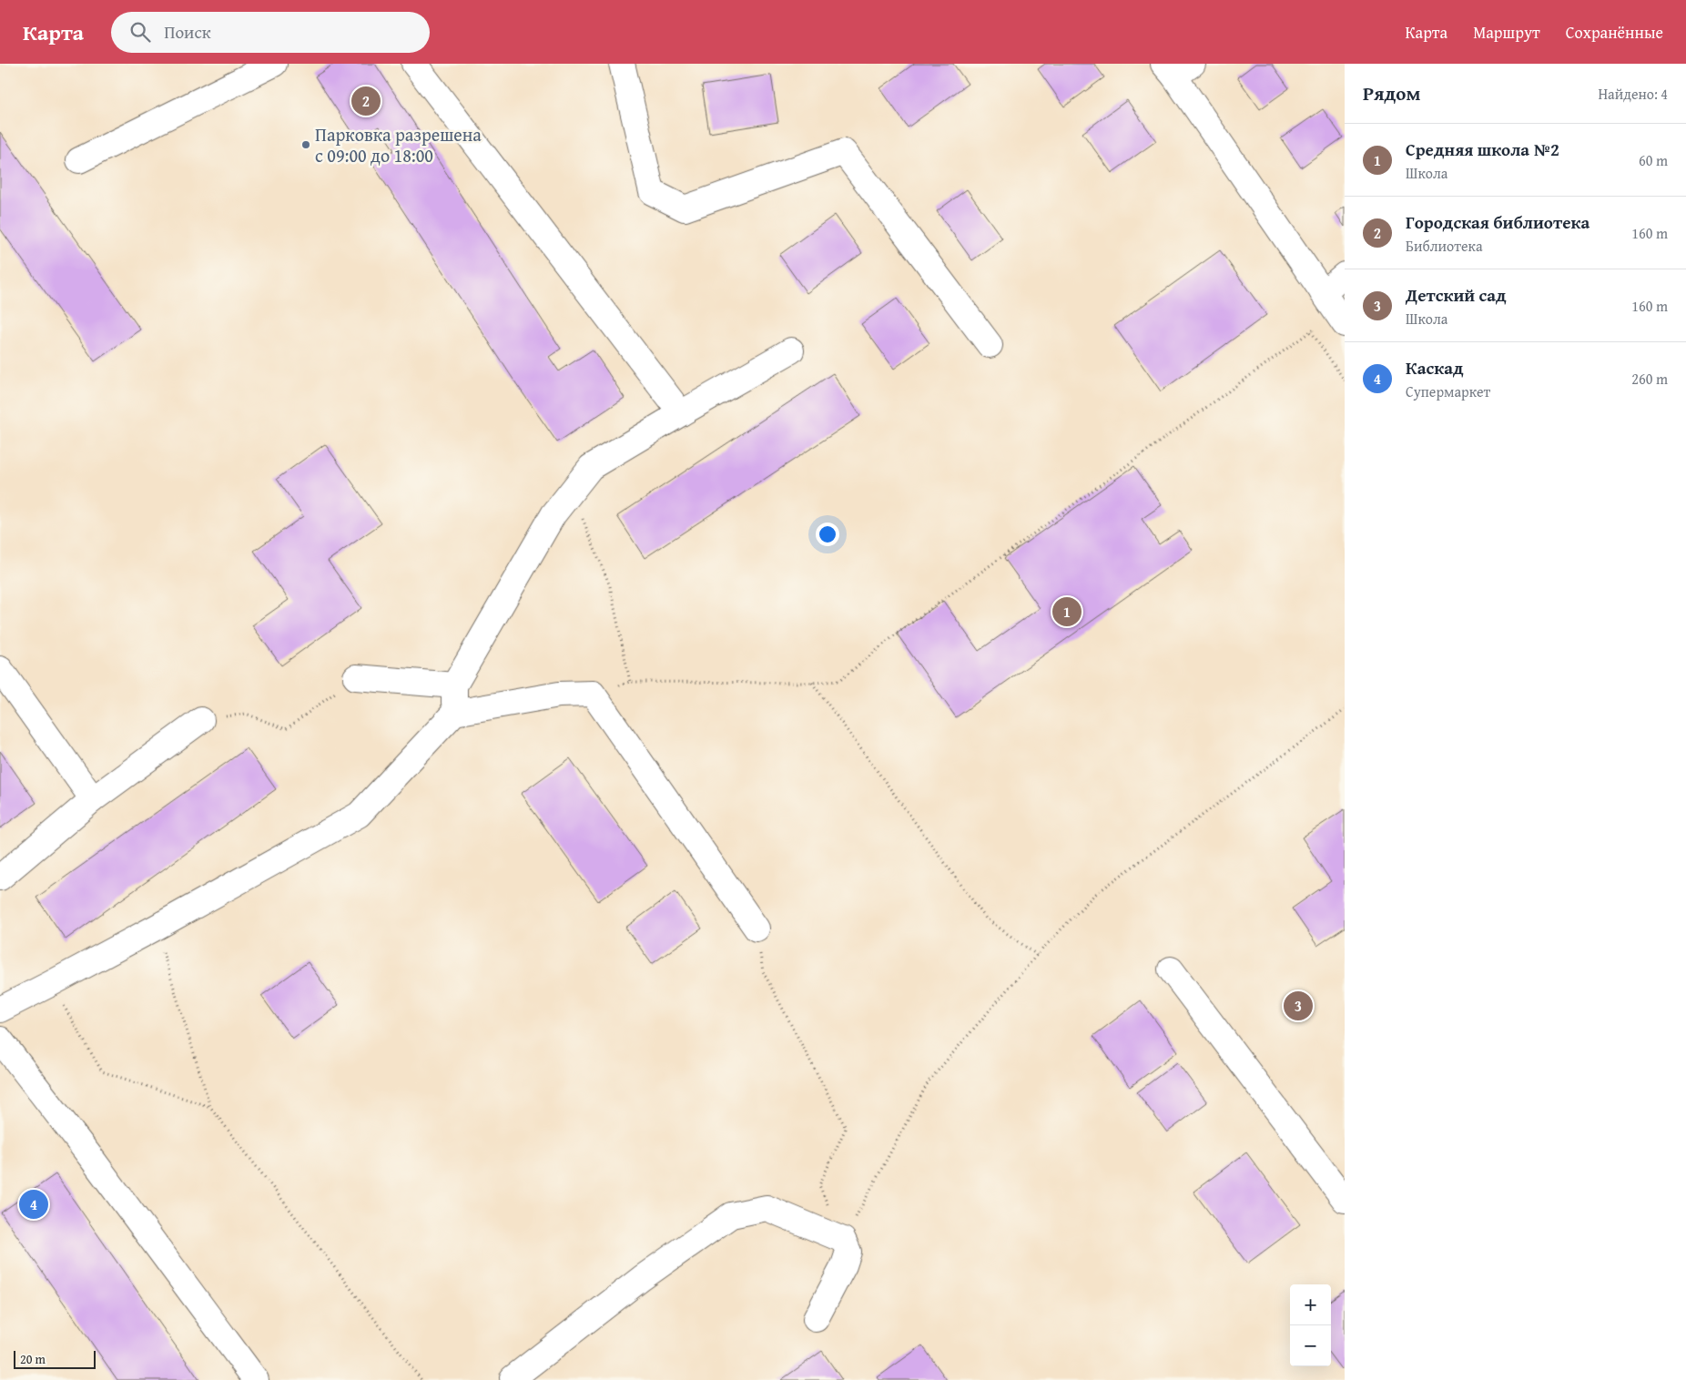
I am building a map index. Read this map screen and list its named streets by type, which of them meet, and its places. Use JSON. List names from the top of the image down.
{
  "places": ["Парковка разрешена с 09:00 до 18:00"],
  "scale_bar": "20 m",
  "page": {
    "header": "Карта",
    "search": "Поиск",
    "nav": ["Карта", "Маршрут", "Сохранённые"],
    "heading": ["Рядом", "Найдено: 4"],
    "pins": [
      "2",
      "1",
      "3",
      "4"
    ],
    "list": [
      {
        "mark": "1",
        "name": "Средняя школа №2",
        "note": "Школа",
        "value": "60 m"
      },
      {
        "mark": "2",
        "name": "Городская библиотека",
        "note": "Библиотека",
        "value": "160 m"
      },
      {
        "mark": "3",
        "name": "Детский сад",
        "note": "Школа",
        "value": "160 m"
      },
      {
        "mark": "4",
        "name": "Каскад",
        "note": "Супермаркет",
        "value": "260 m"
      }
    ],
    "map_buttons": ["+", "−"],
    "scale": "20 m"
  }
}
